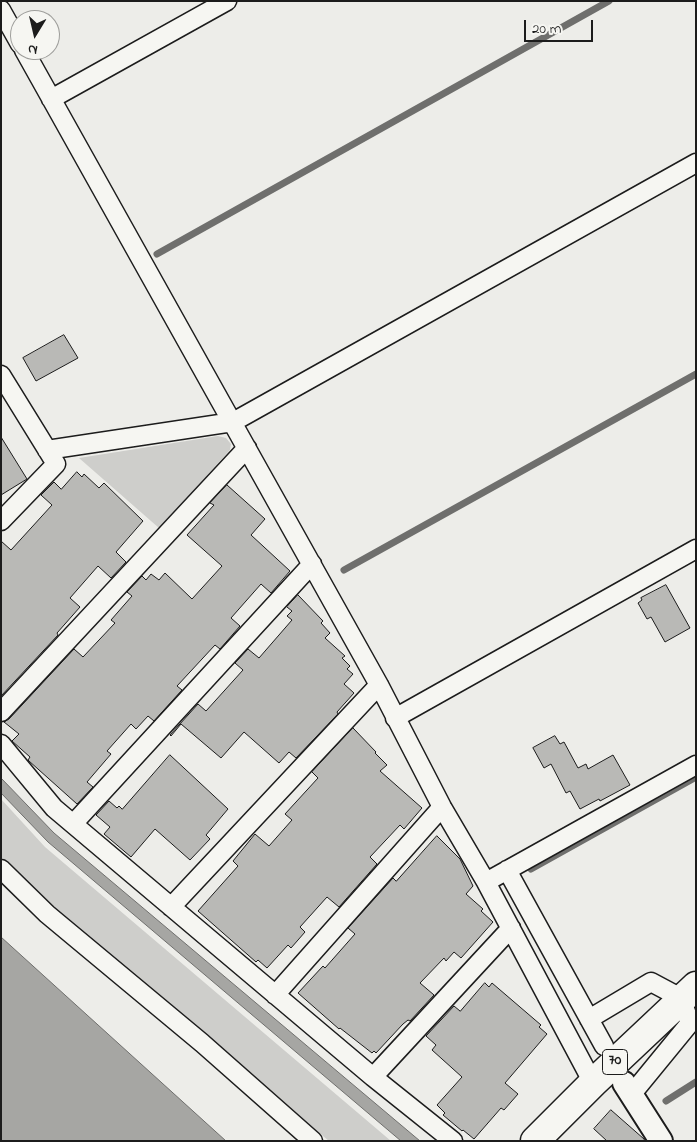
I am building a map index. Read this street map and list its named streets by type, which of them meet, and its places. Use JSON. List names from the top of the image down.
{
  "streets": {
    "main road": ["70"]
  },
  "scale_bar": "20 m",
  "north": "bottom"
}
